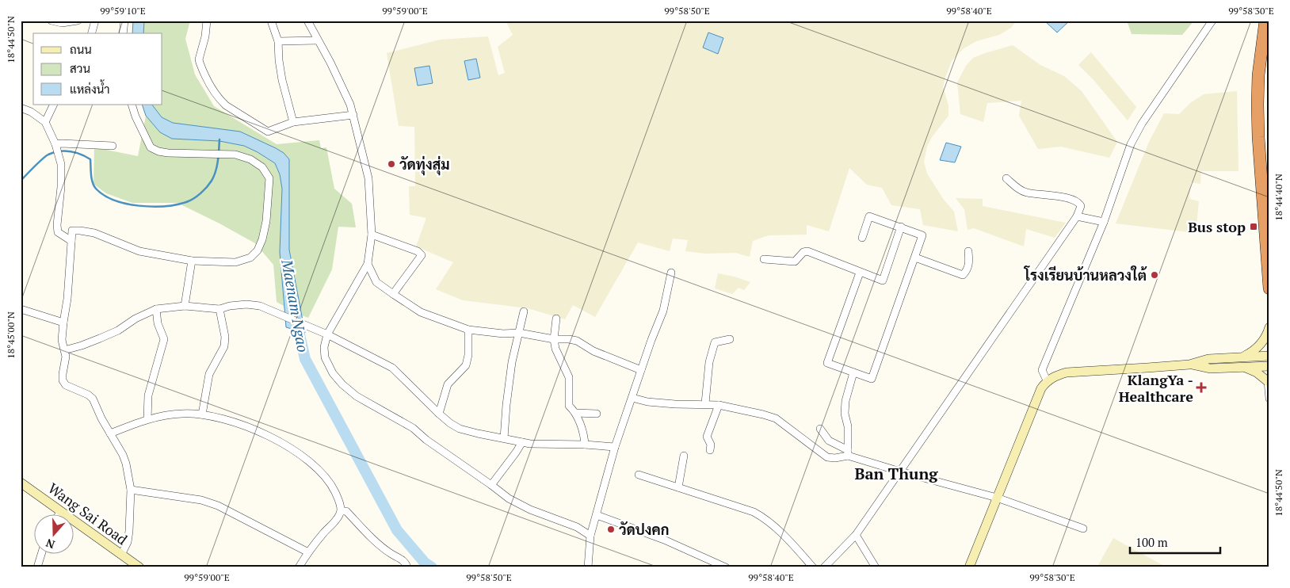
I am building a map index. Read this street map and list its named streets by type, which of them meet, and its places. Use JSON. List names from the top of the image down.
{
  "streets": {
    "main road": ["Wang Sai Road"]
  },
  "districts": ["Ban Thung"],
  "water": ["Maenam Ngao"],
  "places": {
    "other": ["วัดทุ่งสุ่ม", "โรงเรียนบ้านหลวงใต้", "วัดปงคก"],
    "transit": ["Bus stop"],
    "health": ["KlangYa - Healthcare"]
  },
  "legend": ["ถนน", "สวน", "แหล่งน้ำ"],
  "scale_bar": "100 m",
  "north": "bottom",
  "coordinates": [
    "99°59'10\"E",
    "99°59'00\"E",
    "99°58'50\"E",
    "99°58'40\"E",
    "99°58'30\"E",
    "18°44'50\"N",
    "18°44'40\"N",
    "18°45'00\"N"
  ]
}
